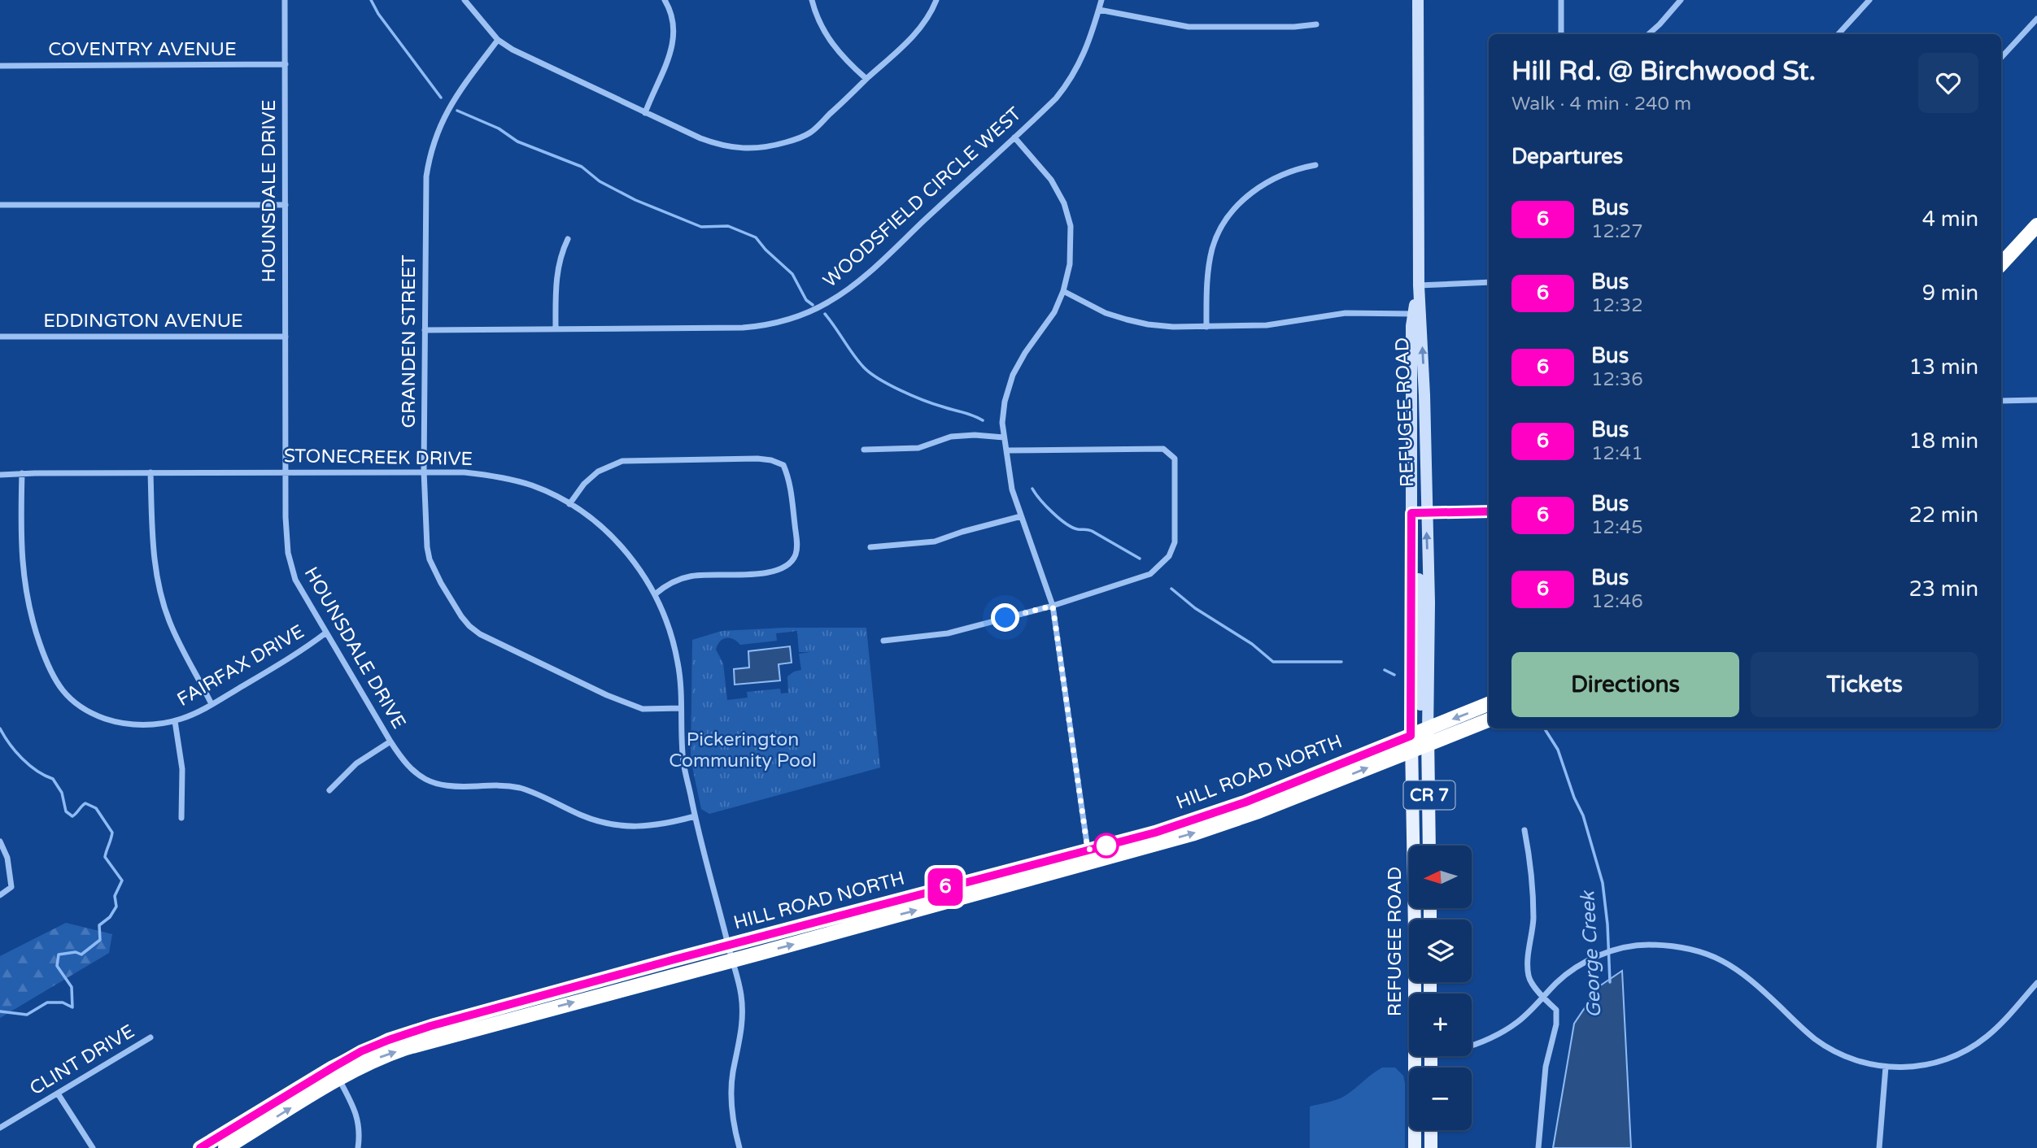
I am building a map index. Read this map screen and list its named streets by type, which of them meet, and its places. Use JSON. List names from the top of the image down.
{
  "streets": {
    "highway": ["HILL ROAD NORTH"],
    "main road": ["REFUGEE ROAD", "CR 7"],
    "street": [
      "COVENTRY AVENUE",
      "HOUNSDALE DRIVE",
      "WOODSFIELD CIRCLE WEST",
      "EDDINGTON AVENUE",
      "GRANDEN STREET",
      "STONECREEK DRIVE",
      "FAIRFAX DRIVE",
      "CLINT DRIVE"
    ]
  },
  "crossings": [
    ["COVENTRY AVENUE", "HOUNSDALE DRIVE"],
    ["HOUNSDALE DRIVE", "EDDINGTON AVENUE"],
    ["HOUNSDALE DRIVE", "STONECREEK DRIVE"],
    ["HOUNSDALE DRIVE", "FAIRFAX DRIVE"],
    ["WOODSFIELD CIRCLE WEST", "GRANDEN STREET"],
    ["GRANDEN STREET", "STONECREEK DRIVE"],
    ["REFUGEE ROAD", "HILL ROAD NORTH"],
    ["STONECREEK DRIVE", "FAIRFAX DRIVE"],
    ["STONECREEK DRIVE", "HILL ROAD NORTH"]
  ],
  "water": ["George Creek"],
  "parks": ["Pickerington Community Pool"],
  "lines": ["bus line 6"],
  "north": "left",
  "page": {
    "on_map": "6",
    "heading": [
      ["Hill Rd. @ Birchwood St.", "Walk · 4 min · 240 m"],
      "Departures"
    ],
    "list": [
      {
        "mark": "6",
        "name": "Bus",
        "note": "12:27",
        "value": "4 min"
      },
      {
        "mark": "6",
        "name": "Bus",
        "note": "12:32",
        "value": "9 min"
      },
      {
        "mark": "6",
        "name": "Bus",
        "note": "12:36",
        "value": "13 min"
      },
      {
        "mark": "6",
        "name": "Bus",
        "note": "12:41",
        "value": "18 min"
      },
      {
        "mark": "6",
        "name": "Bus",
        "note": "12:45",
        "value": "22 min"
      },
      {
        "mark": "6",
        "name": "Bus",
        "note": "12:46",
        "value": "23 min"
      }
    ],
    "buttons": ["Directions", "Tickets"],
    "map_buttons": ["+", "−"]
  }
}
